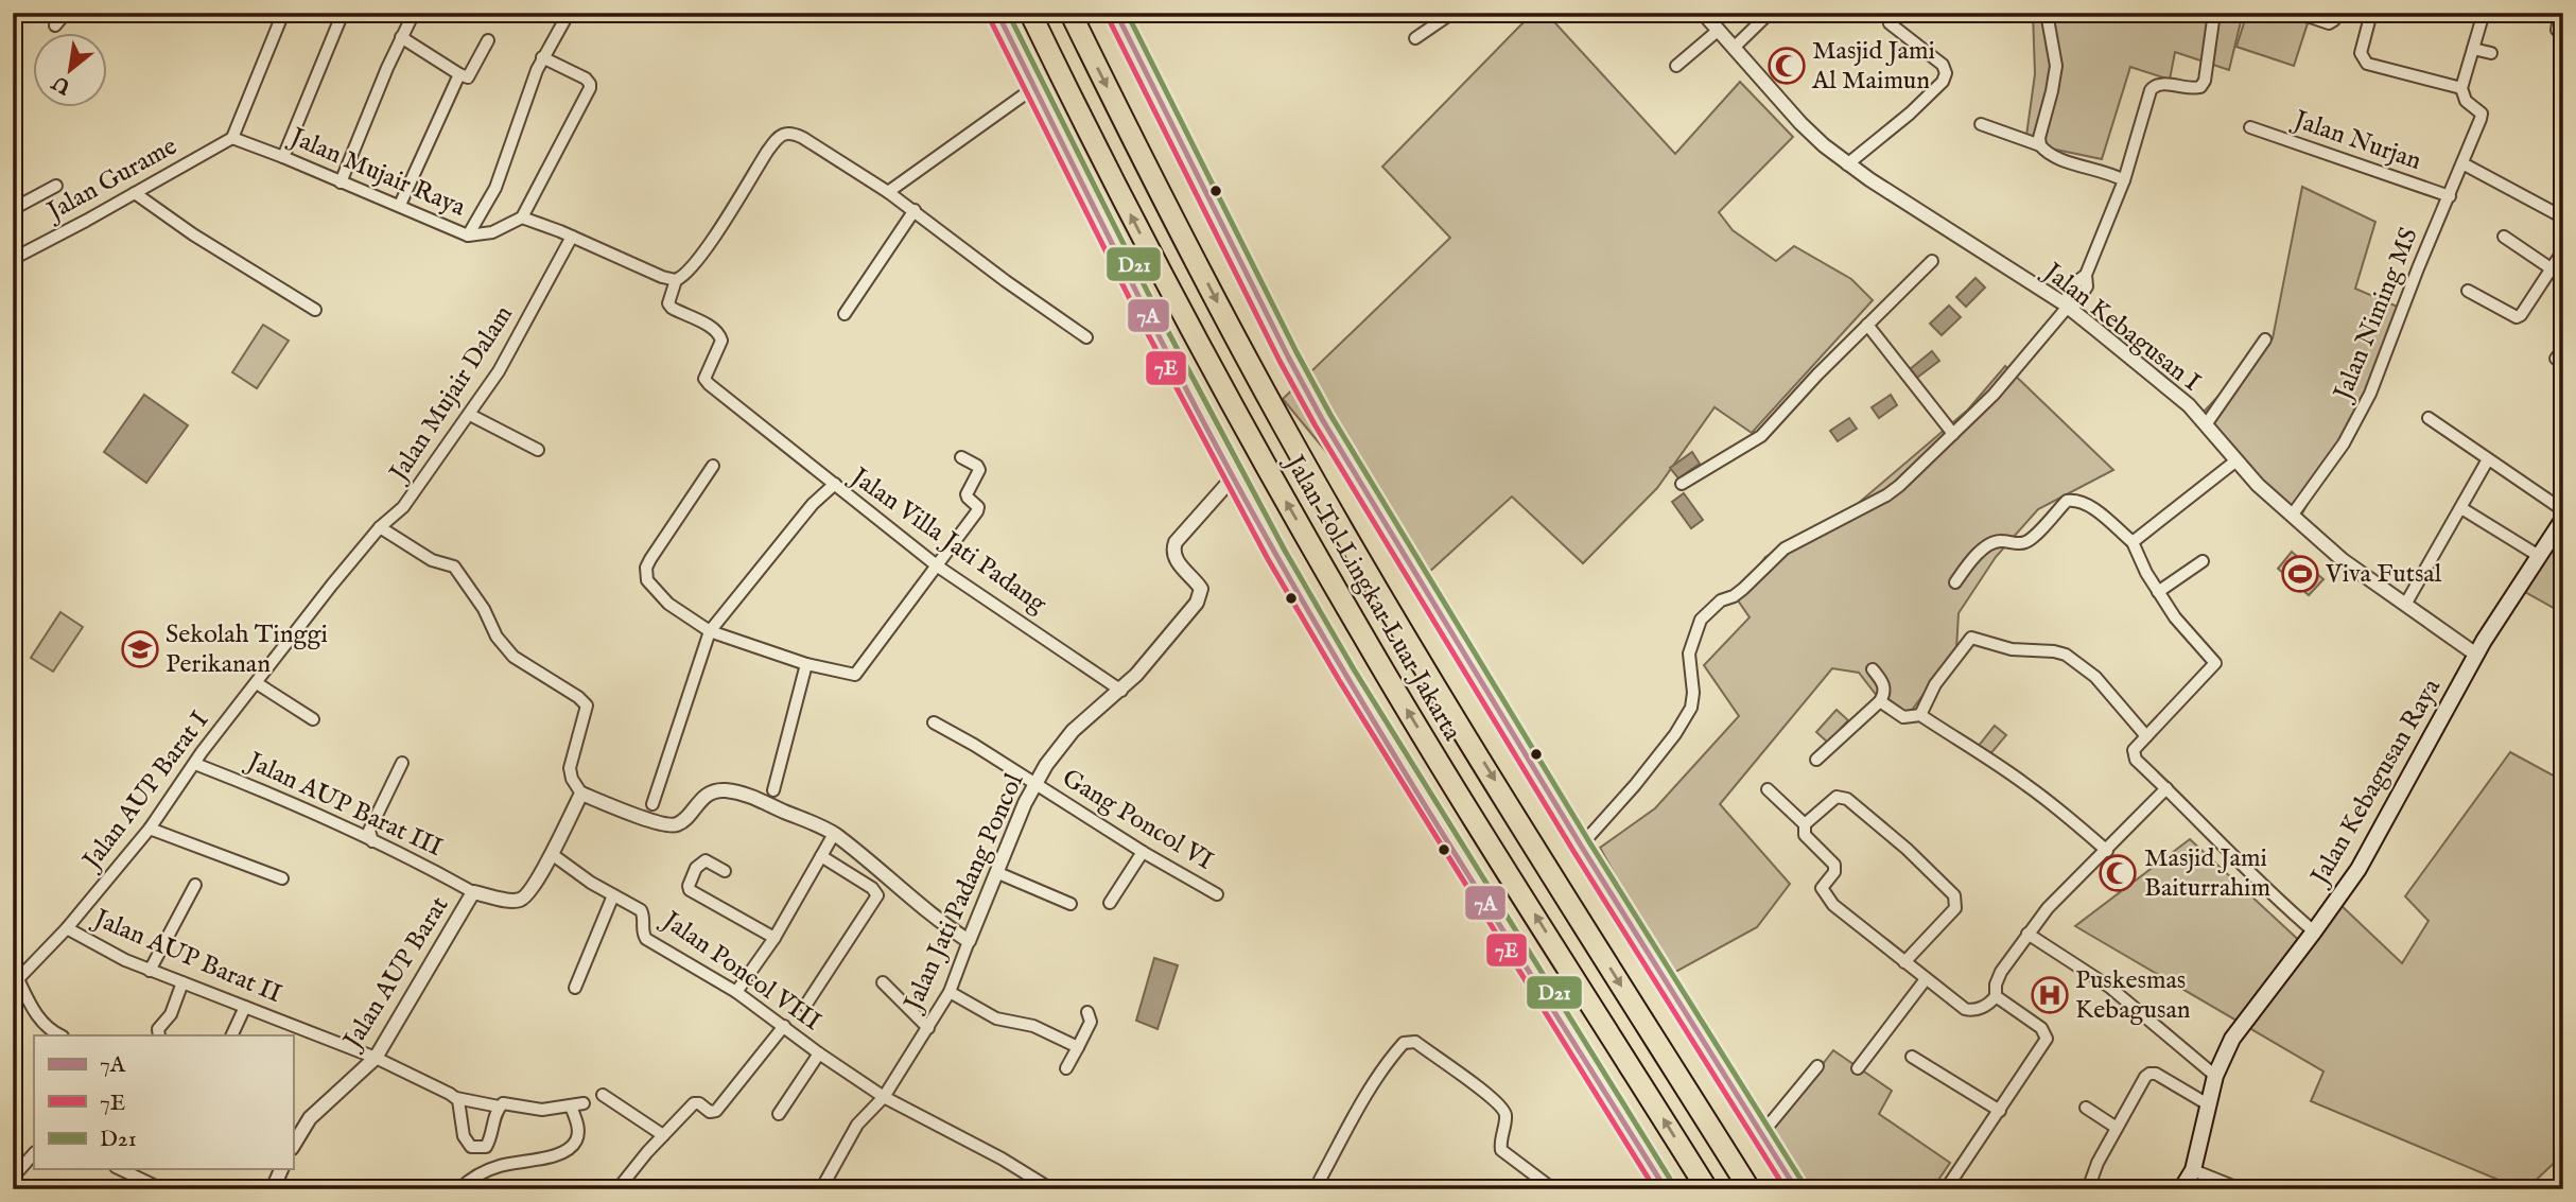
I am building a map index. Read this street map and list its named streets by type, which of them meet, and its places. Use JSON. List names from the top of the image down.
{
  "streets": {
    "highway": ["Jalan Tol Lingkar Luar Jakarta"],
    "main road": ["Jalan Kebagusan Raya"],
    "street": [
      "Jalan Nurjan",
      "Jalan Mujair Raya",
      "Jalan Gurame",
      "Jalan Niming MS",
      "Jalan Kebagusan I",
      "Jalan Mujair Dalam",
      "Jalan Villa Jati Padang",
      "Jalan AUP Barat I",
      "Jalan AUP Barat III",
      "Gang Poncol VI",
      "Jalan Jati Padang Poncol",
      "Jalan AUP Barat II",
      "Jalan Poncol VIII",
      "Jalan AUP Barat"
    ]
  },
  "crossings": [
    ["Jalan Nurjan", "Jalan Niming MS"],
    ["Jalan Mujair Raya", "Jalan Gurame"],
    ["Jalan Niming MS", "Jalan Kebagusan I"],
    ["Jalan Kebagusan I", "Jalan Kebagusan Raya"],
    ["Jalan Mujair Dalam", "Jalan AUP Barat I"],
    ["Jalan Villa Jati Padang", "Jalan Jati Padang Poncol"],
    ["Jalan AUP Barat I", "Jalan AUP Barat III"],
    ["Jalan AUP Barat I", "Jalan AUP Barat II"],
    ["Jalan AUP Barat III", "Jalan AUP Barat"],
    ["Gang Poncol VI", "Jalan Jati Padang Poncol"],
    ["Jalan Jati Padang Poncol", "Jalan Poncol VIII"],
    ["Jalan AUP Barat II", "Jalan AUP Barat"],
    ["Jalan Poncol VIII", "Jalan AUP Barat"]
  ],
  "places": {
    "mosque": ["Masjid Jami Al Maimun", "Masjid Jami Baiturrahim"],
    "sports": ["Viva Futsal"],
    "school or university": ["Sekolah Tinggi Perikanan"],
    "hospital": ["Puskesmas Kebagusan"]
  },
  "lines": ["transit line 7A", "transit line D21", "transit line 7E"],
  "legend": ["7A", "7E", "D21"],
  "north": "bottom left"
}
